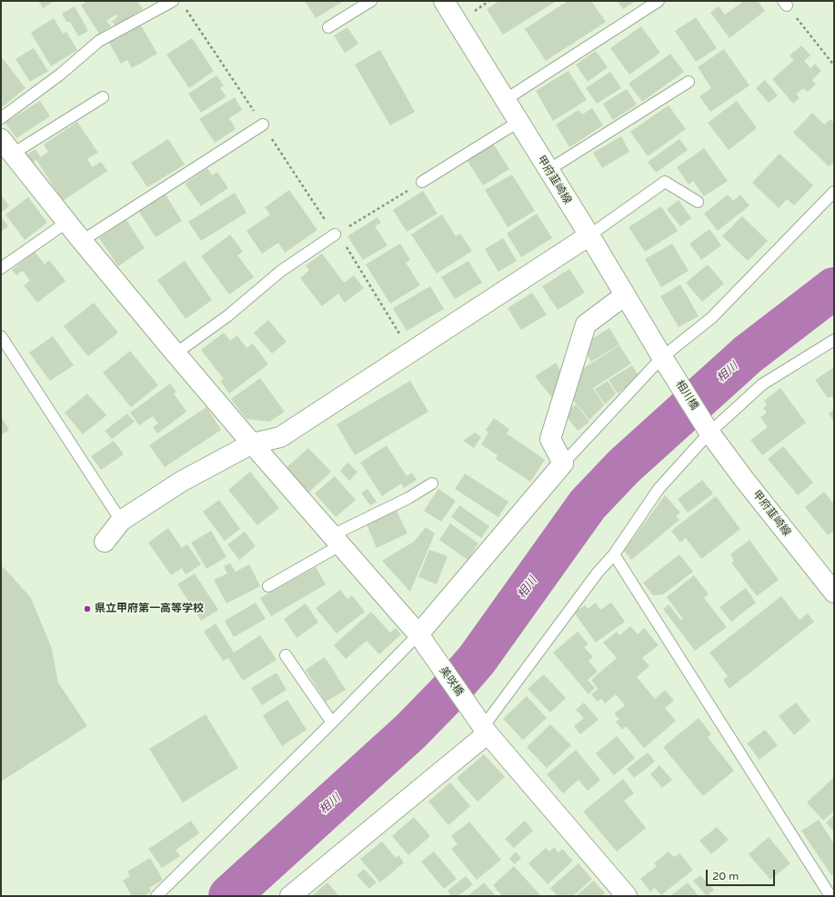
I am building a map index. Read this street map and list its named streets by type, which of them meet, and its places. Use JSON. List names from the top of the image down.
{
  "streets": {
    "street": ["甲府韮崎線", "相川橋", "美咲橋"]
  },
  "crossings": [
    ["甲府韮崎線", "相川橋"]
  ],
  "water": ["相川"],
  "places": ["県立甲府第一高等学校"],
  "scale_bar": "20 m"
}
